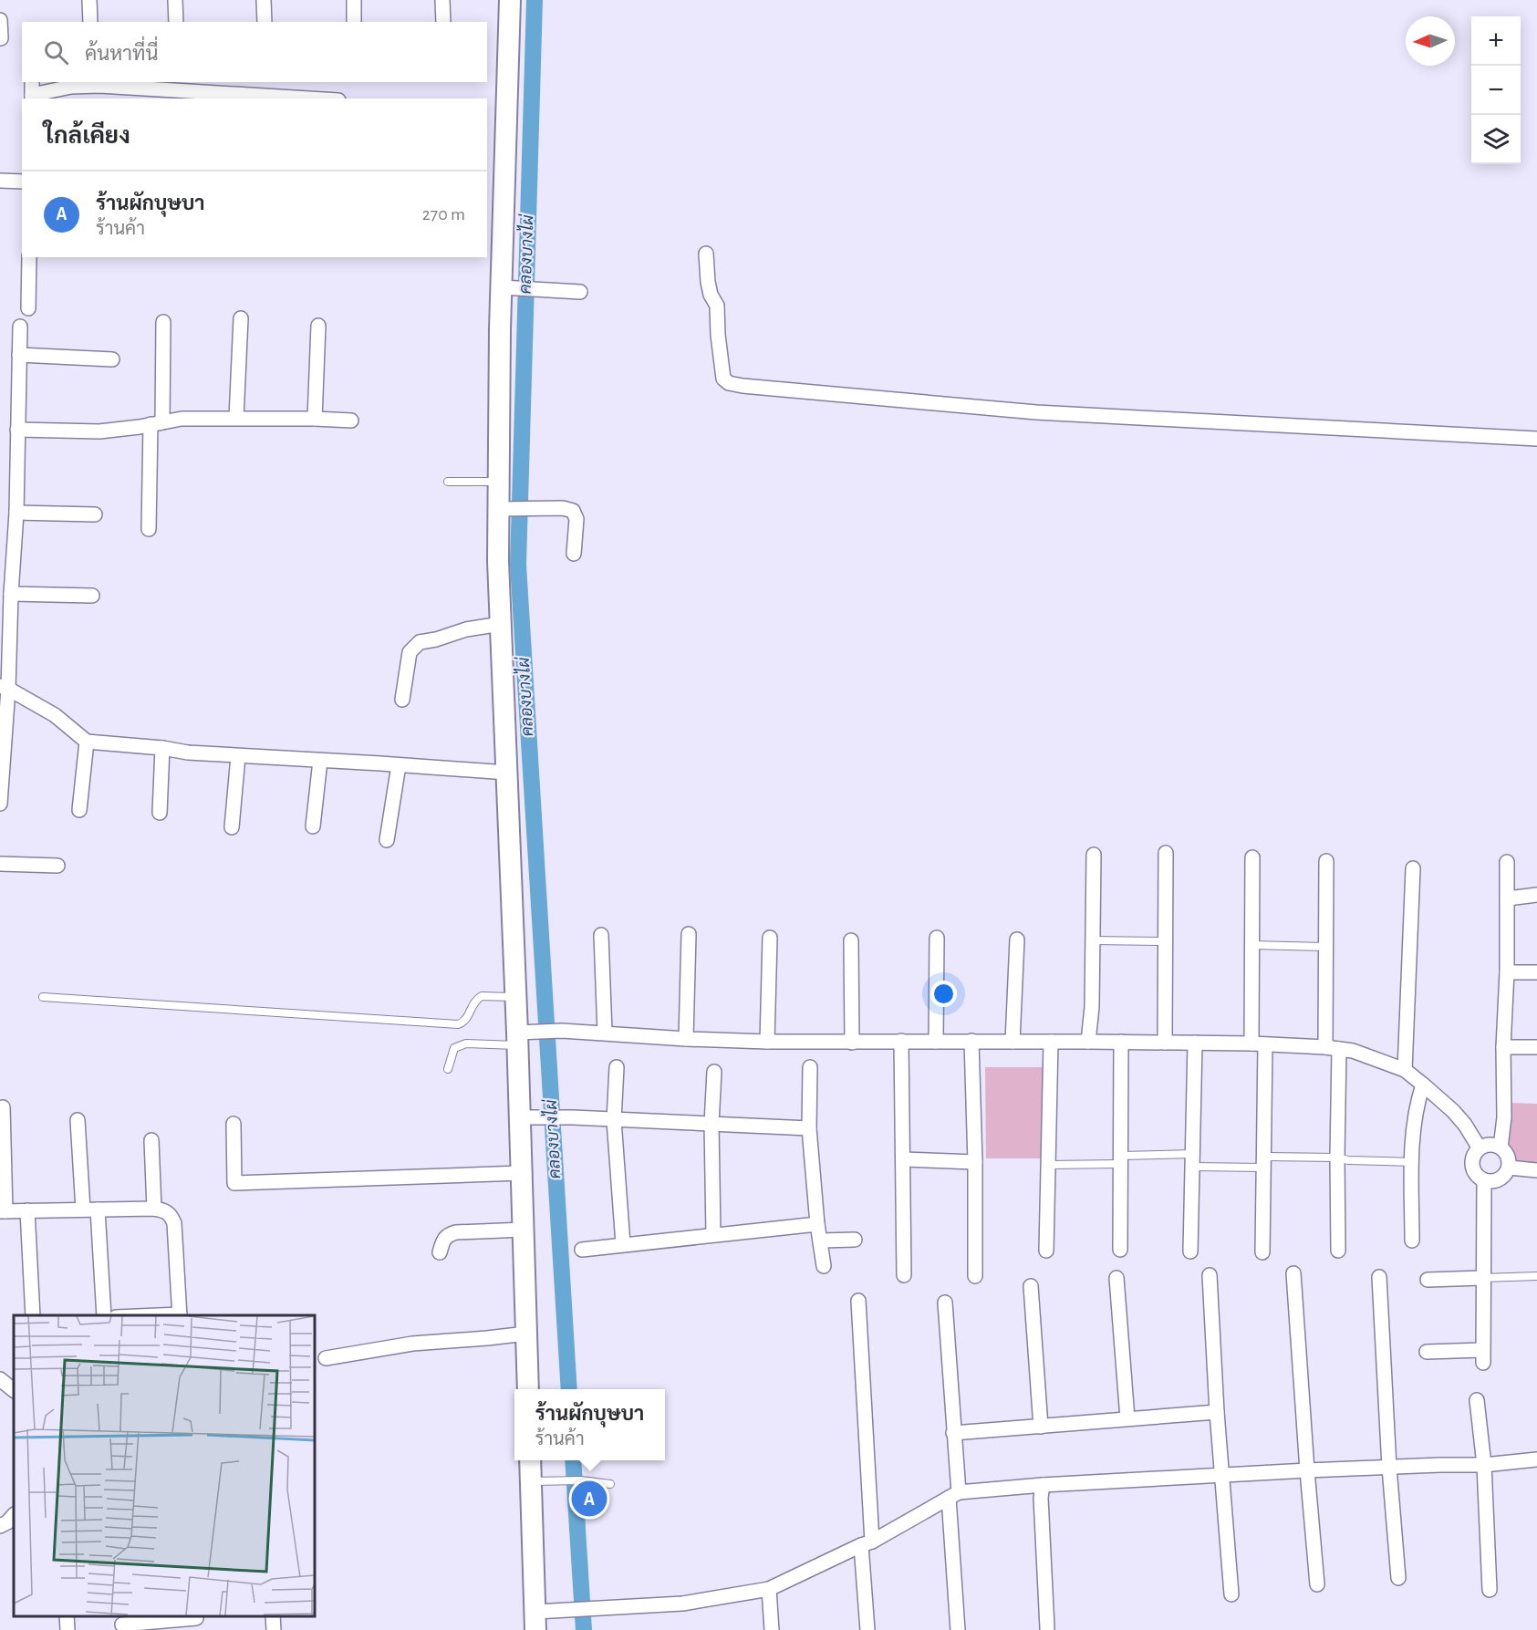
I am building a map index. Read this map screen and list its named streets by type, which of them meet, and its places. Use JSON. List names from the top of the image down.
{
  "water": ["คลองบางไผ่"],
  "north": "left",
  "page": {
    "map_buttons": ["+", "−"],
    "search": "ค้นหาที่นี่",
    "heading": "ใกล้เคียง",
    "list": [
      {
        "mark": "A",
        "name": "ร้านผักบุษบา",
        "note": "ร้านค้า",
        "value": "270 m"
      }
    ],
    "popup": ["ร้านผักบุษบา", "ร้านค้า"],
    "pins": "A"
  }
}
